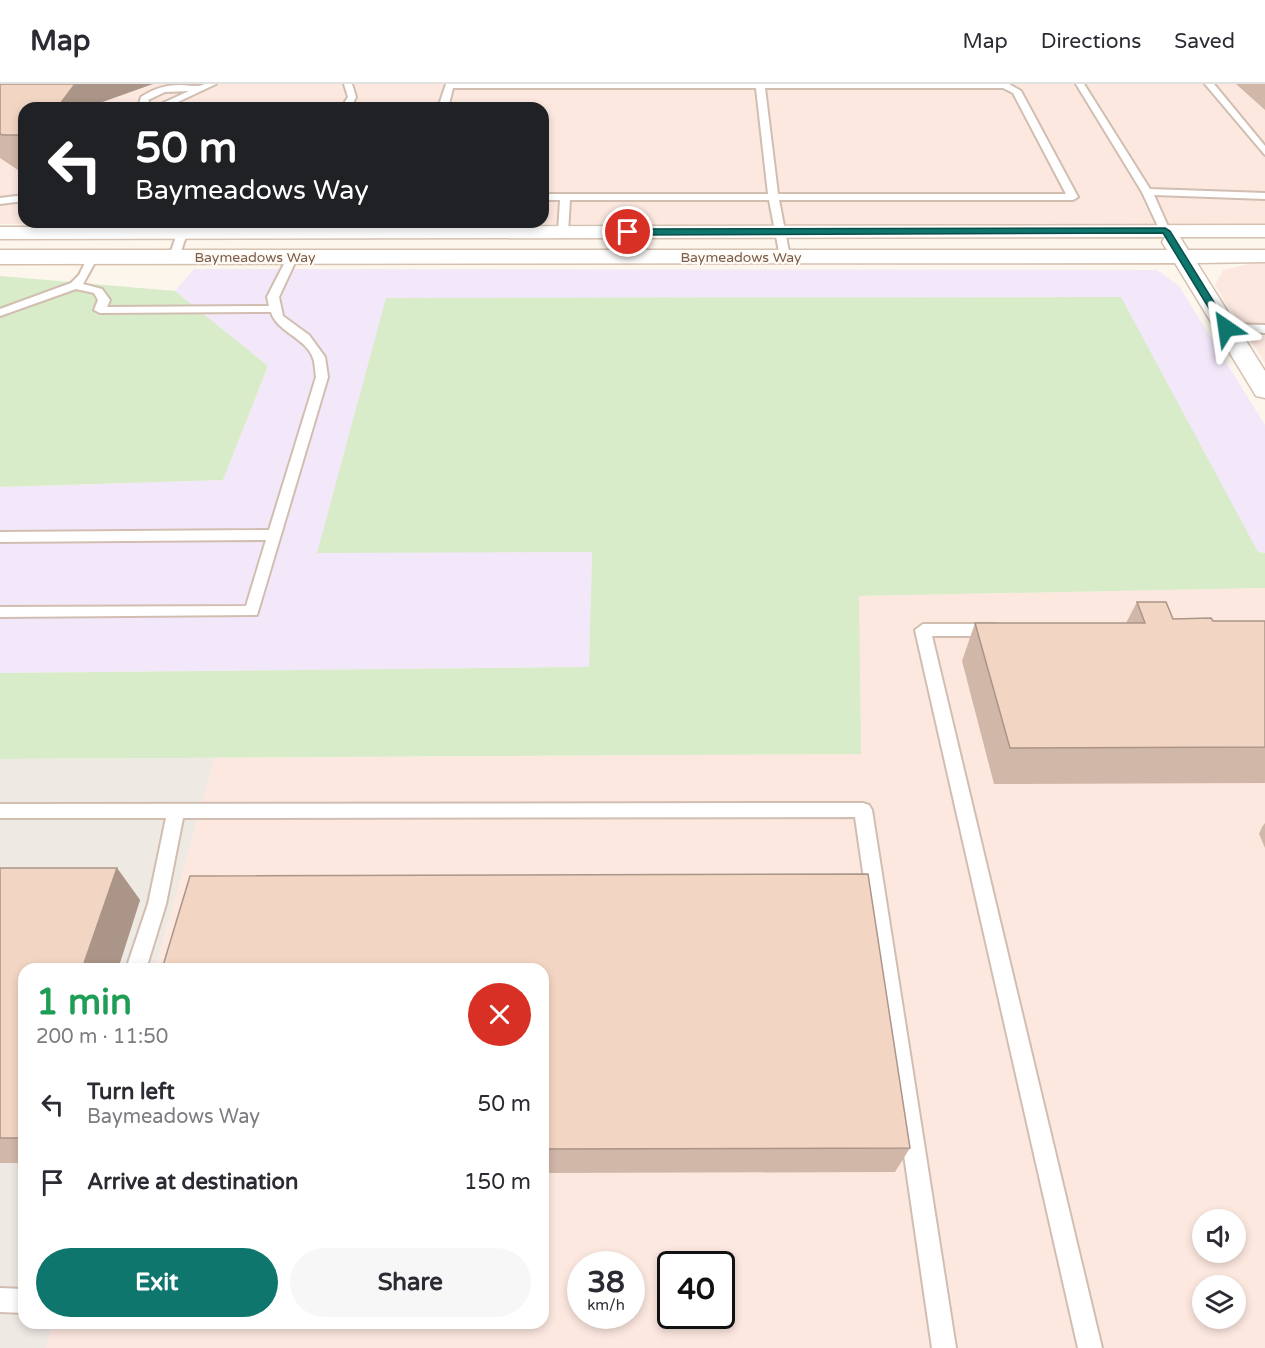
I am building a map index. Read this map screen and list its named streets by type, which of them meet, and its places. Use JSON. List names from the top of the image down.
{
  "streets": {
    "street": ["Baymeadows Way"]
  },
  "page": {
    "header": "Map",
    "nav": ["Map", "Directions", "Saved"],
    "turn": ["50 m", "Baymeadows Way"],
    "heading": ["1 min", "200 m · 11:50"],
    "list": [
      {
        "name": "Turn left",
        "note": "Baymeadows Way",
        "value": "50 m"
      },
      {
        "name": "Arrive at destination",
        "value": "150 m"
      }
    ],
    "buttons": ["Exit", "Share"],
    "speed": "38 km/h",
    "limit": "40"
  }
}
